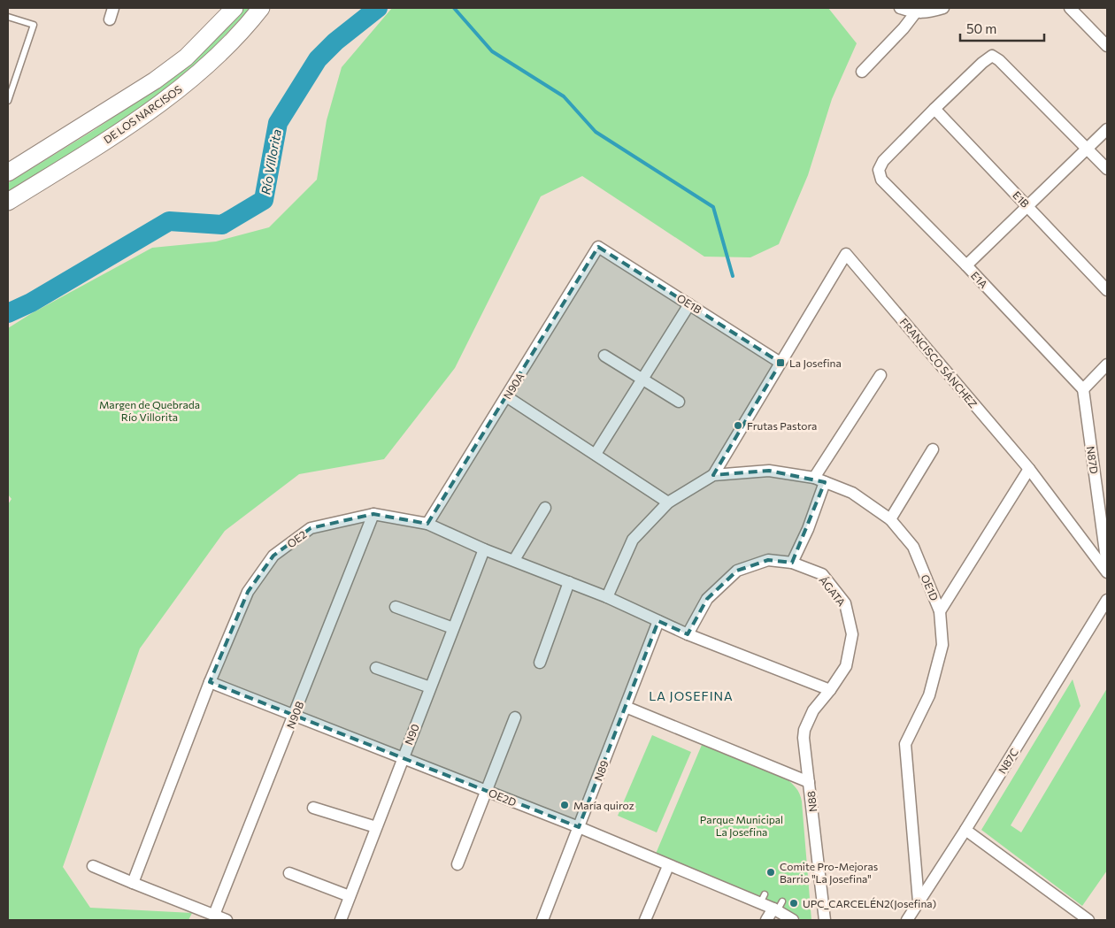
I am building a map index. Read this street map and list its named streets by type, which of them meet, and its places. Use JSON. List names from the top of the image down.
{
  "streets": {
    "main road": ["DE LOS NARCISOS"],
    "street": [
      "E1B",
      "E1A",
      "OE1B",
      "FRANCISCO SÁNCHEZ",
      "N90A",
      "N87D",
      "OE2",
      "OE1D",
      "ÁGATA",
      "N90B",
      "N90",
      "N87C",
      "N89",
      "OE2D",
      "N88"
    ]
  },
  "crossings": [
    ["E1B", "E1A"],
    ["E1A", "N87D"],
    ["OE1B", "FRANCISCO SÁNCHEZ"],
    ["OE1B", "N90A"],
    ["N90A", "OE2"],
    ["OE2", "ÁGATA"],
    ["OE2", "N90B"],
    ["OE2", "N90"],
    ["OE2", "N89"],
    ["OE2", "OE2D"],
    ["OE2", "N88"],
    ["OE1D", "N87C"],
    ["ÁGATA", "N88"],
    ["N90B", "OE2D"],
    ["N90", "OE2D"],
    ["N89", "OE2D"]
  ],
  "districts": ["LA JOSEFINA"],
  "water": ["Río Villorita"],
  "parks": ["Margen de Quebrada Río Villorita", "Parque Municipal La Josefina"],
  "places": {
    "transit": ["La Josefina"],
    "other": [
      "Frutas Pastora",
      "María quiroz",
      "Comite Pro-Mejoras Barrio \"La Josefina\"",
      "UPC_CARCELÉN2(Josefina)"
    ]
  },
  "scale_bar": "50 m"
}
